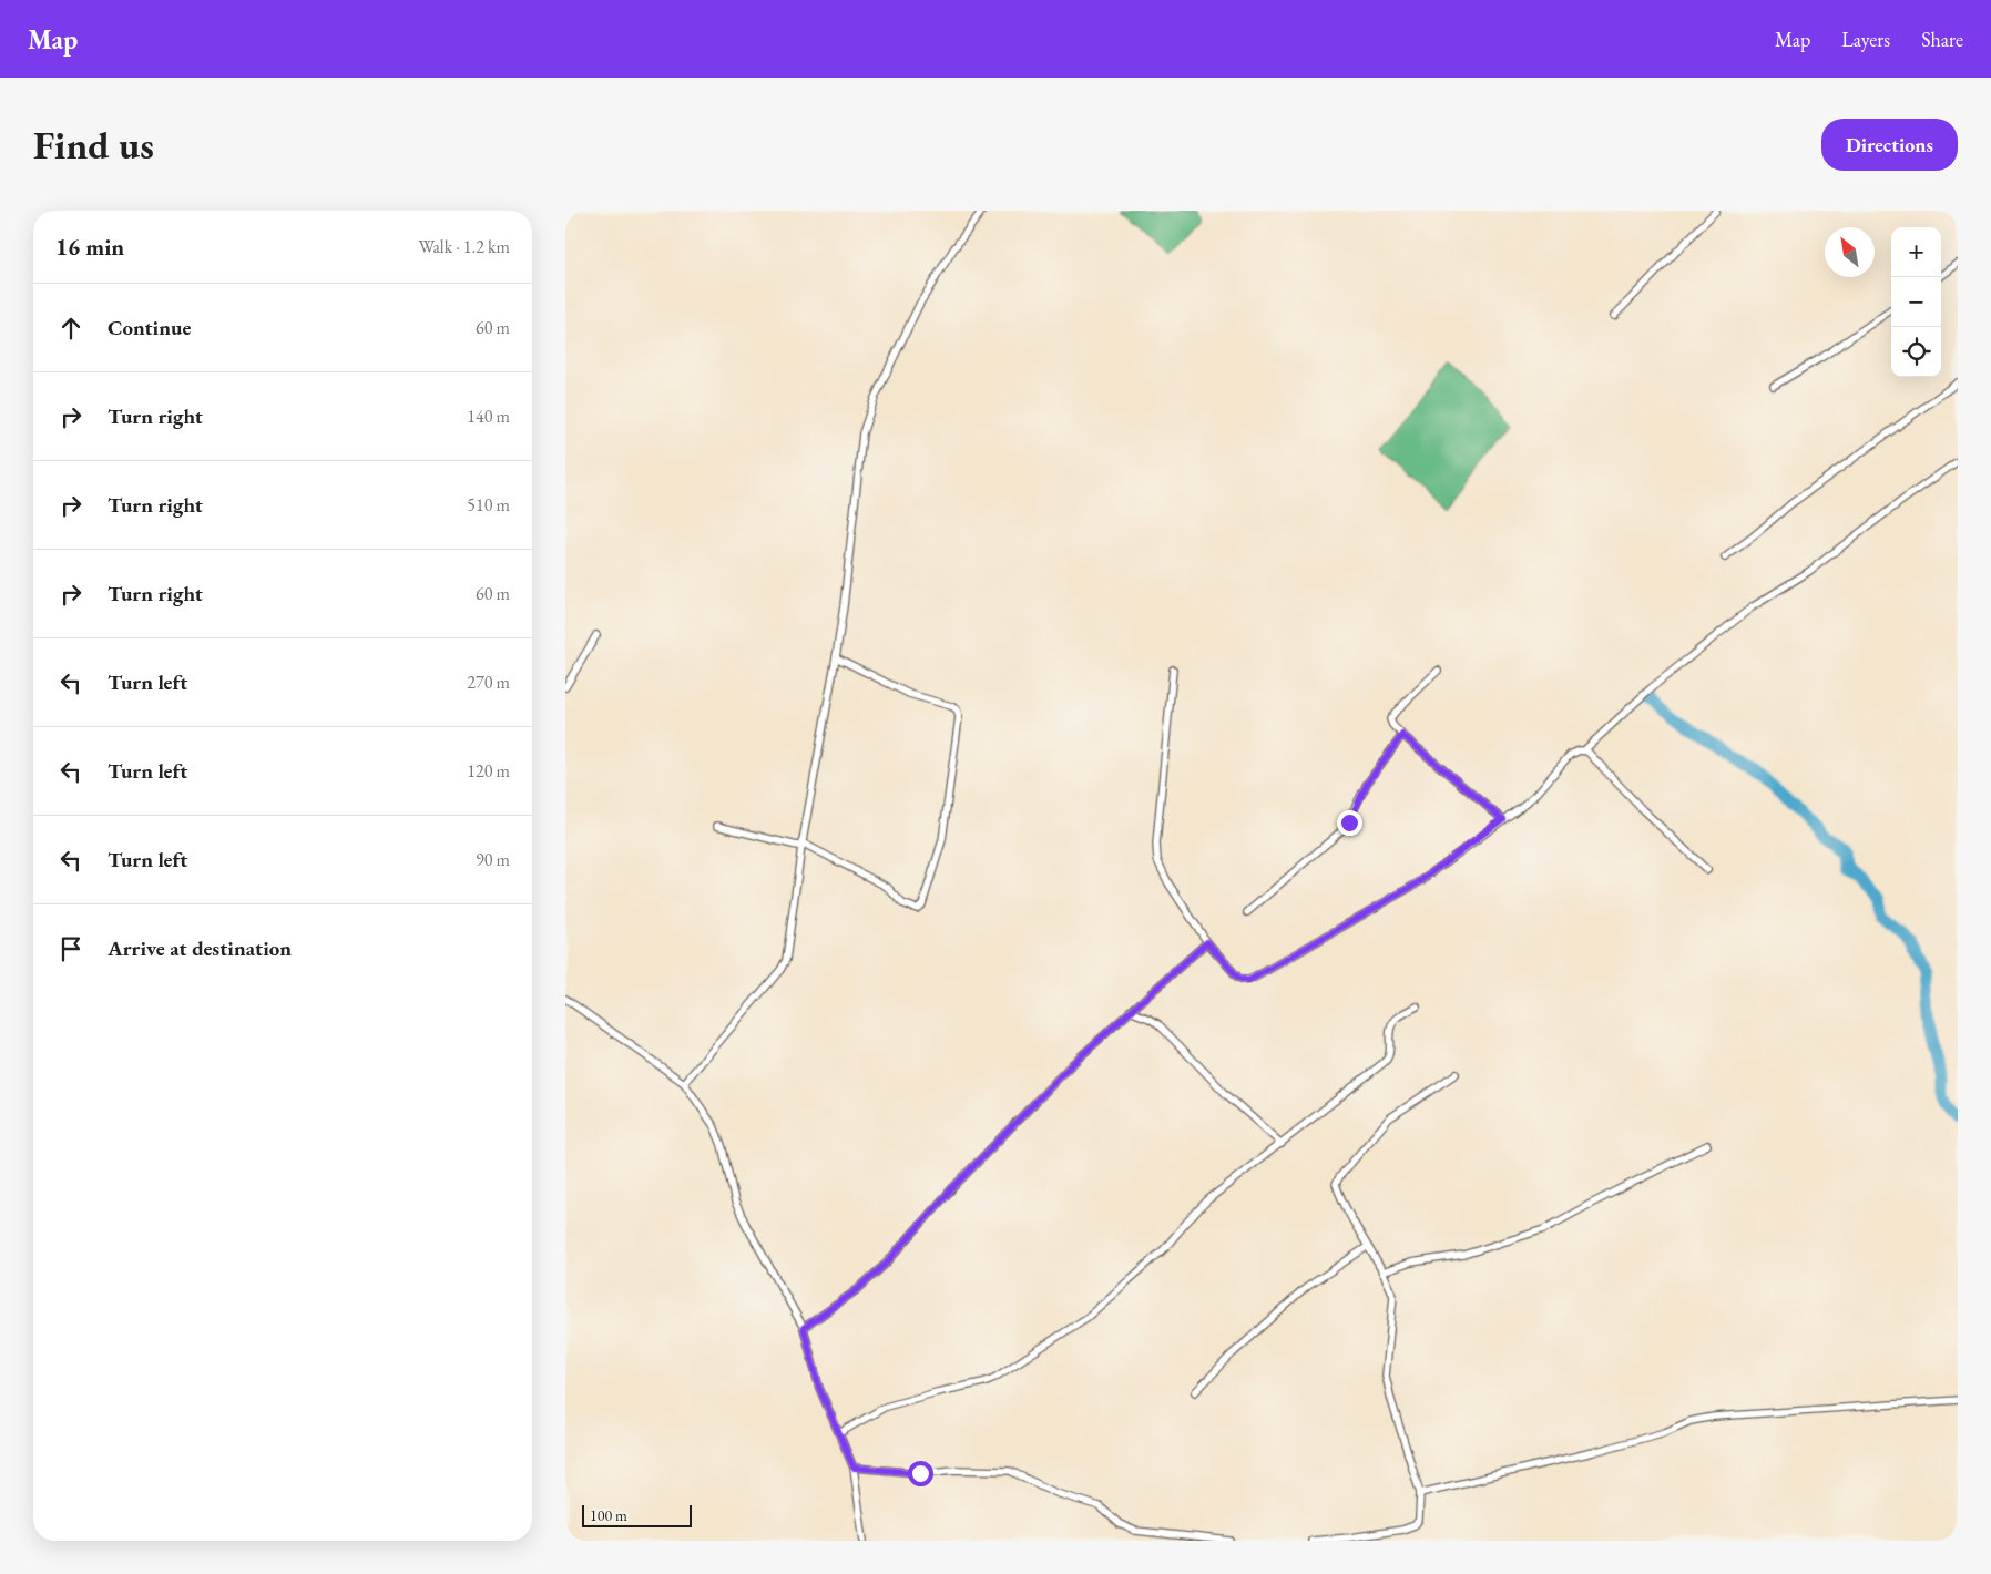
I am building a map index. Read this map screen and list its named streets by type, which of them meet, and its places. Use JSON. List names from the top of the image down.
{
  "scale_bar": "100 m",
  "north": "top left",
  "page": {
    "header": "Map",
    "nav": ["Map", "Layers", "Share"],
    "buttons": "Directions",
    "title": "Find us",
    "heading": ["16 min", "Walk · 1.2 km"],
    "map_buttons": ["+", "−"],
    "list": [
      ["Continue", "60 m"],
      ["Turn right", "140 m"],
      ["Turn right", "510 m"],
      ["Turn right", "60 m"],
      ["Turn left", "270 m"],
      ["Turn left", "120 m"],
      ["Turn left", "90 m"],
      "Arrive at destination"
    ],
    "scale": "100 m"
  }
}
